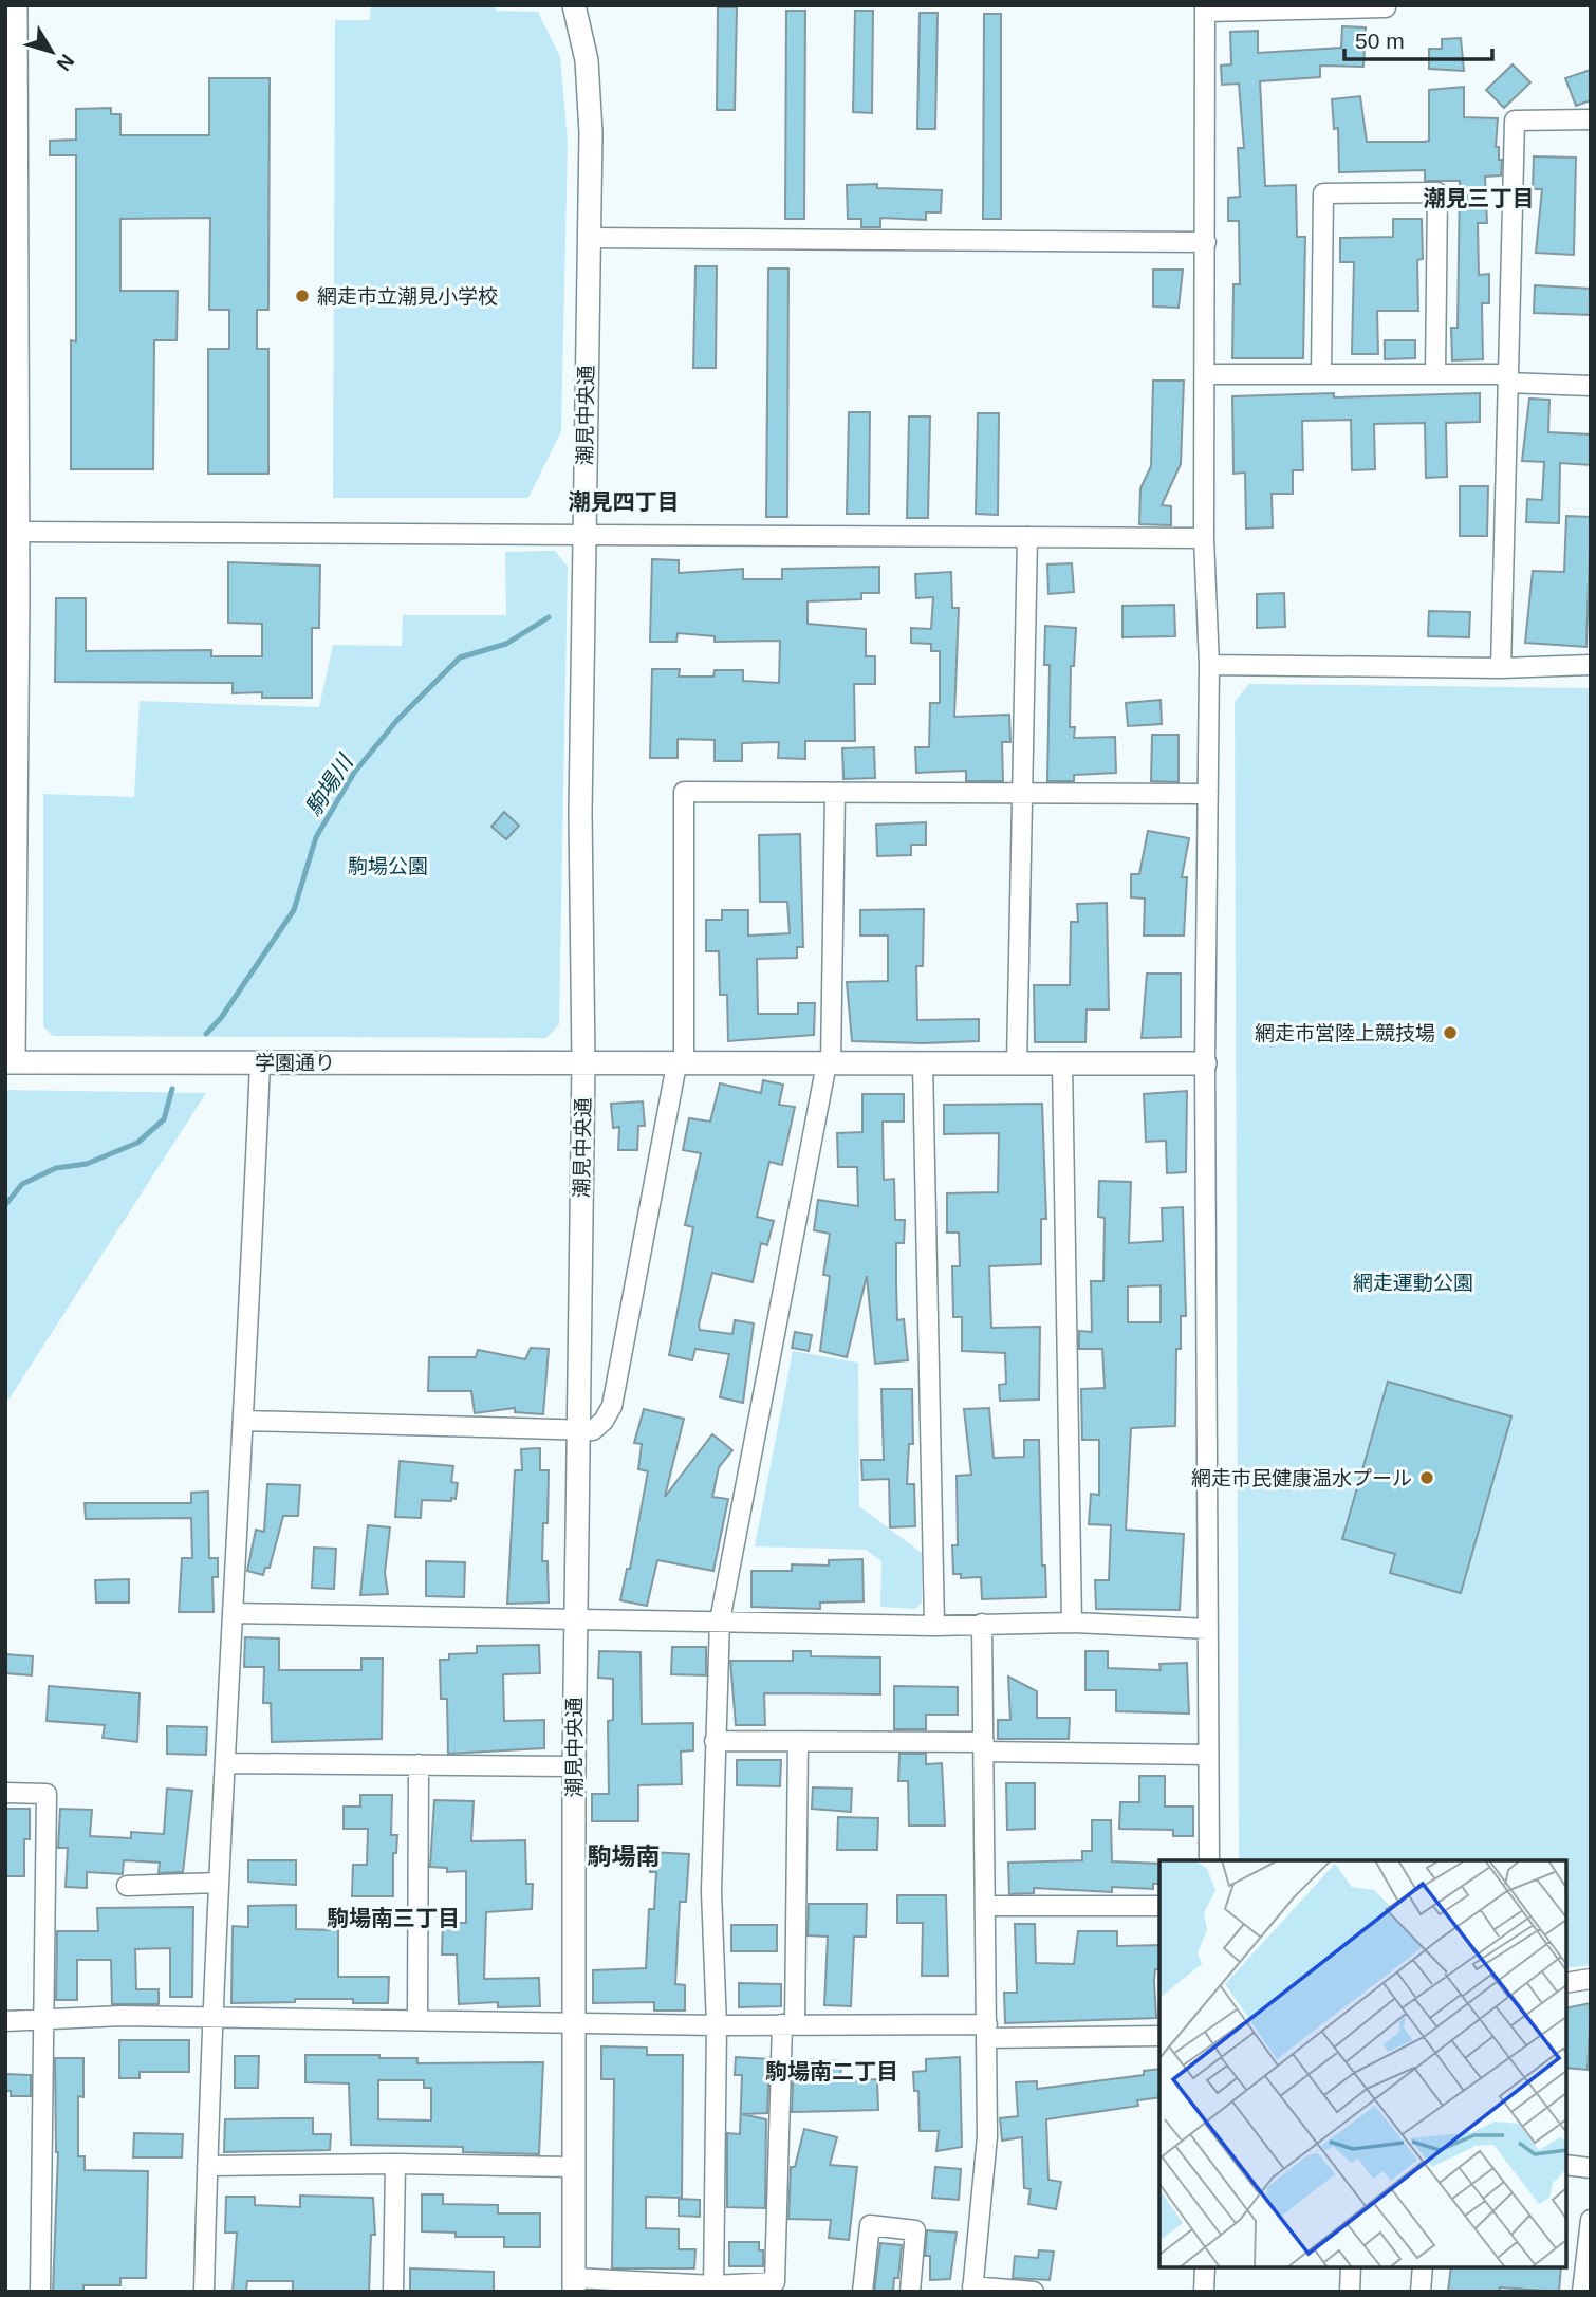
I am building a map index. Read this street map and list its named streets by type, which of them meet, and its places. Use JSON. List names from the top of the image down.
{
  "streets": {
    "street": ["潮見中央通", "学園通り"]
  },
  "crossings": [
    ["潮見中央通", "学園通り"]
  ],
  "districts": [
    "潮見三丁目",
    "潮見四丁目",
    "駒場南",
    "駒場南三丁目",
    "駒場南二丁目"
  ],
  "water": ["駒場川"],
  "parks": ["駒場公園", "網走運動公園"],
  "places": ["網走市立潮見小学校", "網走市営陸上競技場", "網走市民健康温水プール"],
  "scale_bar": "50 m",
  "north": "bottom right"
}
